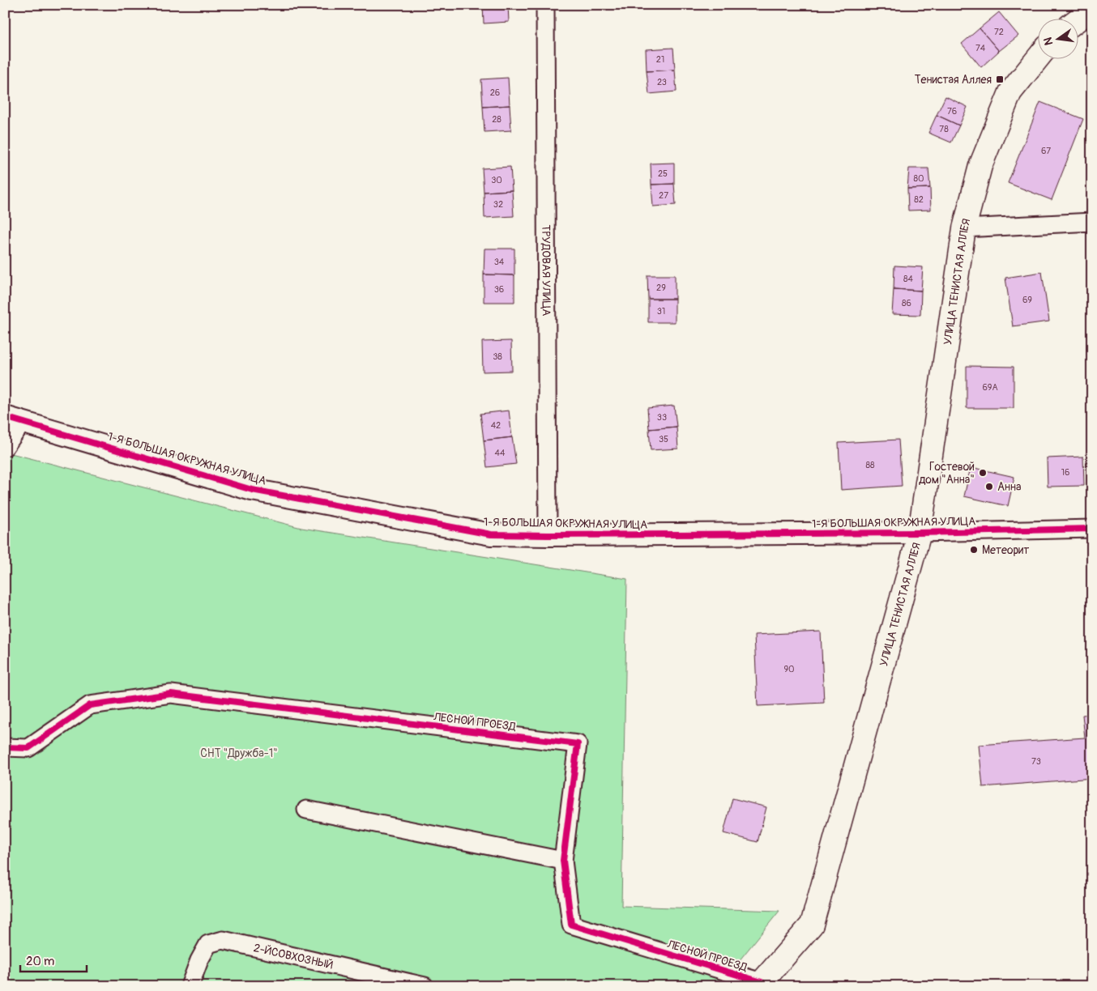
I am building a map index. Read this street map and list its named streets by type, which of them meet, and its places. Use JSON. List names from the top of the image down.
{
  "streets": {
    "main road": ["УЛИЦА ТЕНИСТАЯ АЛЛЕЯ"],
    "street": [
      "ТРУДОВАЯ УЛИЦА",
      "1-Я БОЛЬШАЯ ОКРУЖНАЯ УЛИЦА",
      "ЛЕСНОЙ ПРОЕЗД",
      "2-ЙСОВХОЗНЫЙ"
    ]
  },
  "crossings": [
    ["ТРУДОВАЯ УЛИЦА", "1-Я БОЛЬШАЯ ОКРУЖНАЯ УЛИЦА"],
    ["УЛИЦА ТЕНИСТАЯ АЛЛЕЯ", "1-Я БОЛЬШАЯ ОКРУЖНАЯ УЛИЦА"],
    ["УЛИЦА ТЕНИСТАЯ АЛЛЕЯ", "ЛЕСНОЙ ПРОЕЗД"]
  ],
  "parks": ["СНТ \"Дружба-1\""],
  "places": {
    "transit": ["Тенистая Аллея"],
    "other": ["Гостевой дом \"Анна\"", "Анна", "Метеорит"]
  },
  "house_numbers": [
    "72",
    "74",
    "21",
    "23",
    "26",
    "76",
    "28",
    "78",
    "67",
    "25",
    "80",
    "30",
    "27",
    "82",
    "32",
    "34",
    "84",
    "29",
    "36",
    "69",
    "86",
    "31",
    "38",
    "69А",
    "33",
    "42",
    "35",
    "44",
    "88",
    "16",
    "90",
    "73"
  ],
  "scale_bar": "20 m",
  "north": "left"
}
